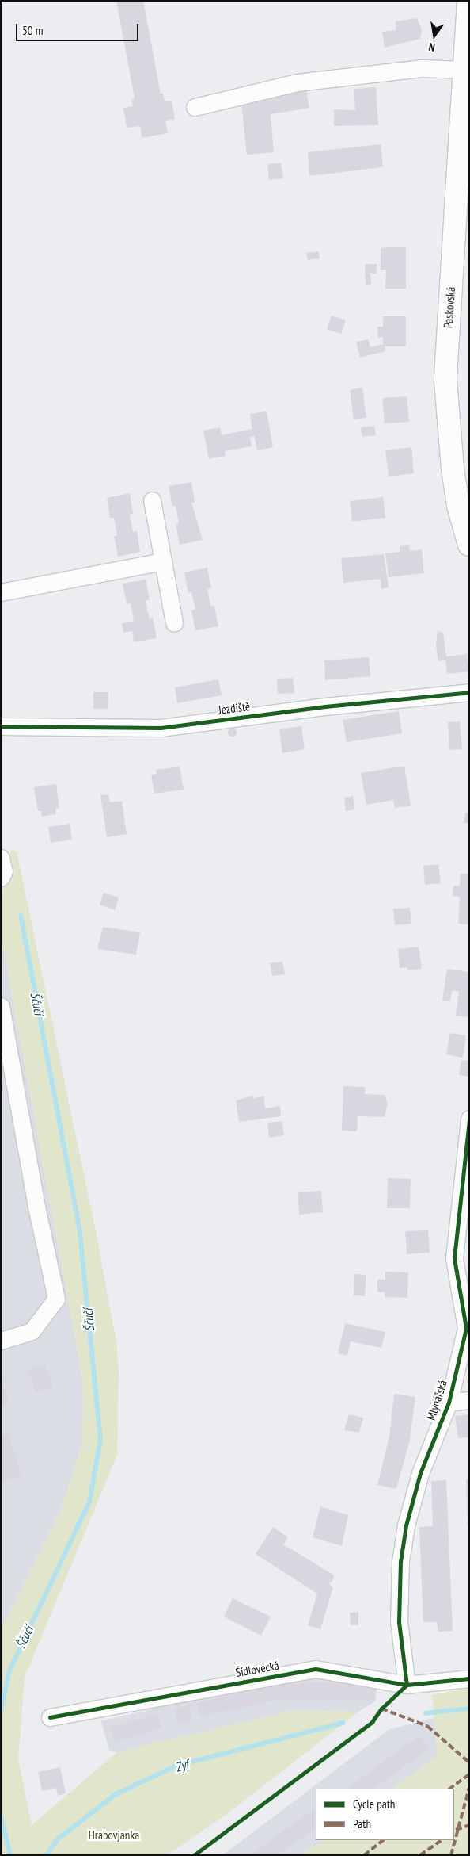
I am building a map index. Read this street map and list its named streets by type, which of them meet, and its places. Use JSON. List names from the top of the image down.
{
  "streets": {
    "main road": ["Paskovská"],
    "street": ["Jezdiště", "Mlynářská", "Šídlovecká"]
  },
  "crossings": [
    ["Mlynářská", "Šídlovecká"]
  ],
  "water": ["Ščučí", "Zyf"],
  "parks": ["Hrabovjanka"],
  "legend": ["Cycle path", "Path"],
  "scale_bar": "50 m",
  "north": "bottom"
}
